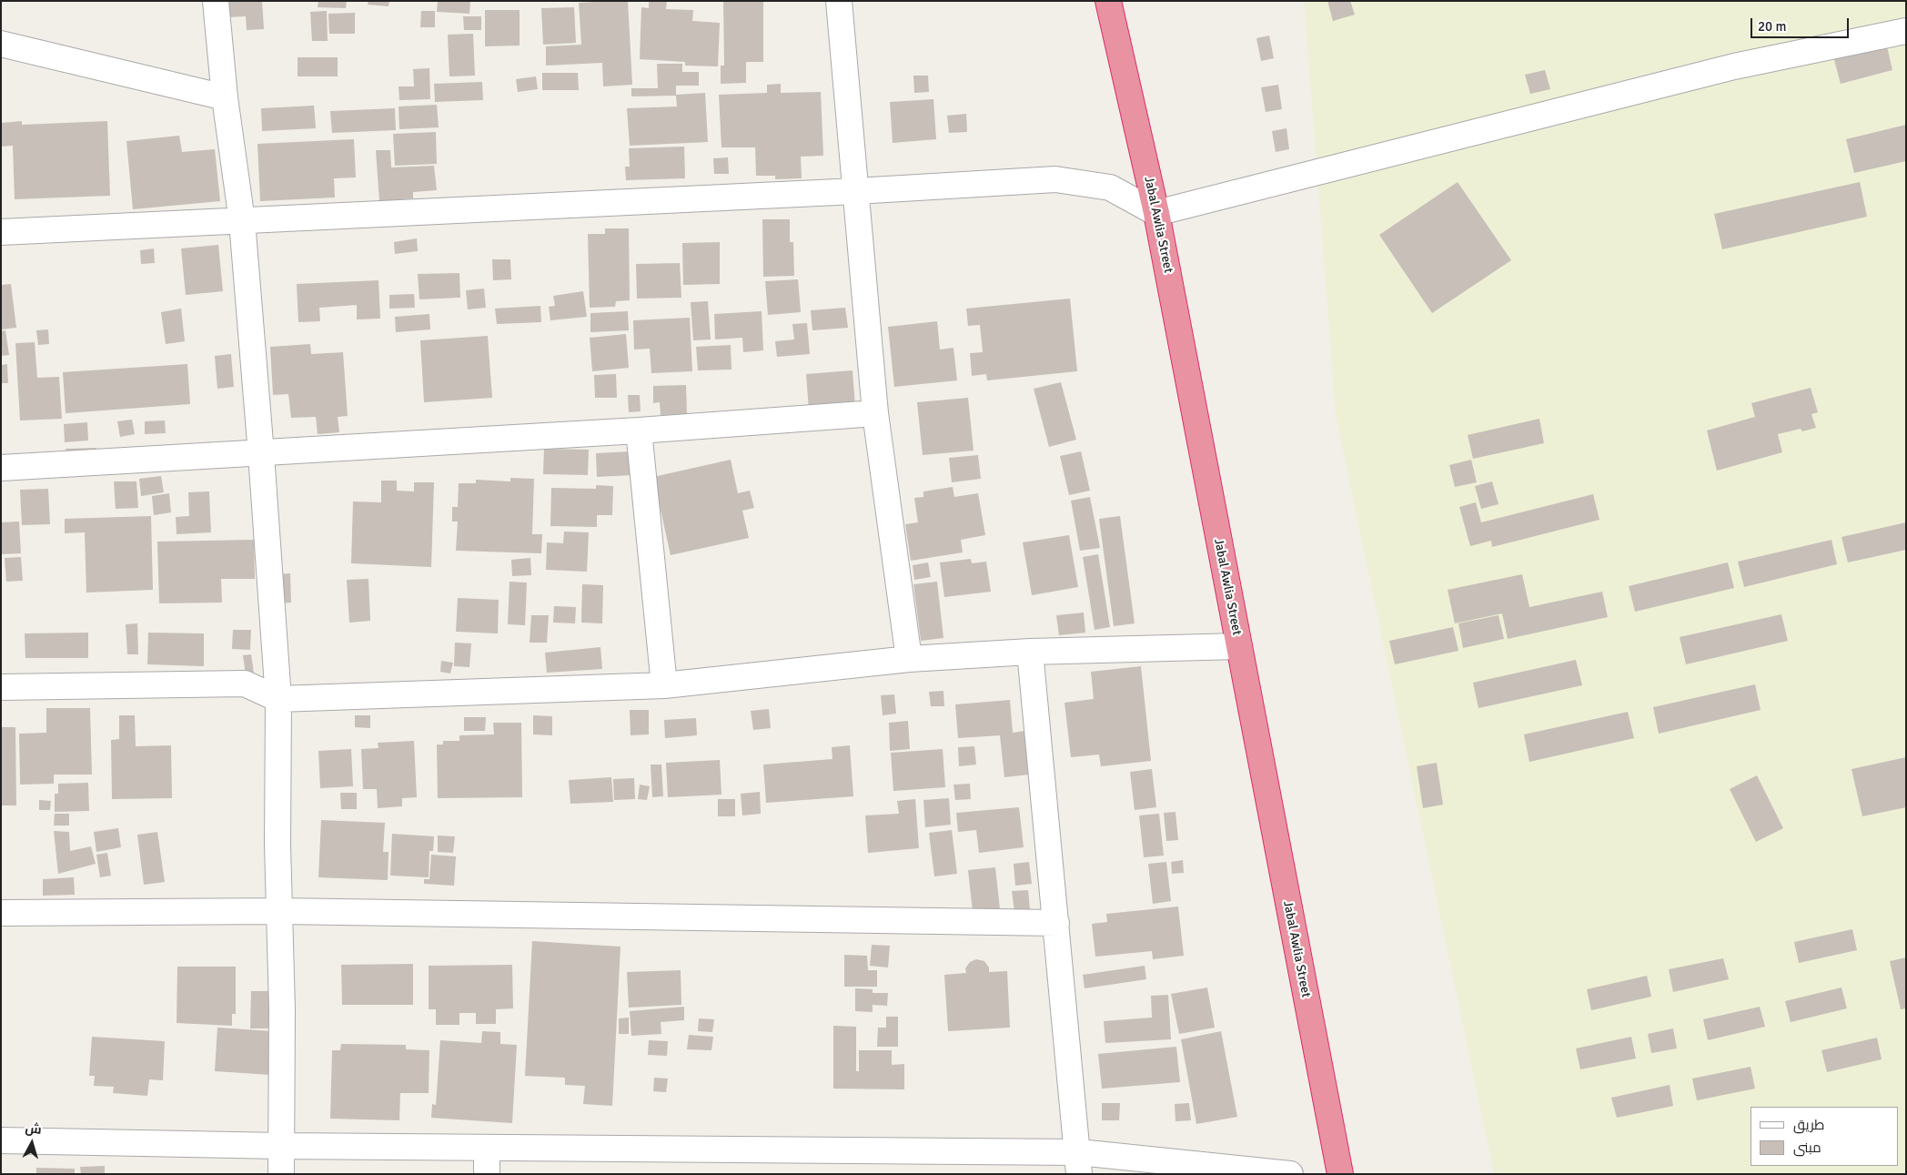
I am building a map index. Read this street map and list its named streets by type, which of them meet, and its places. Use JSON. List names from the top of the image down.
{
  "streets": {
    "highway": ["Jabal Awlia Street"]
  },
  "legend": ["طريق", "مبنى"],
  "scale_bar": "20 m",
  "north": "top"
}
